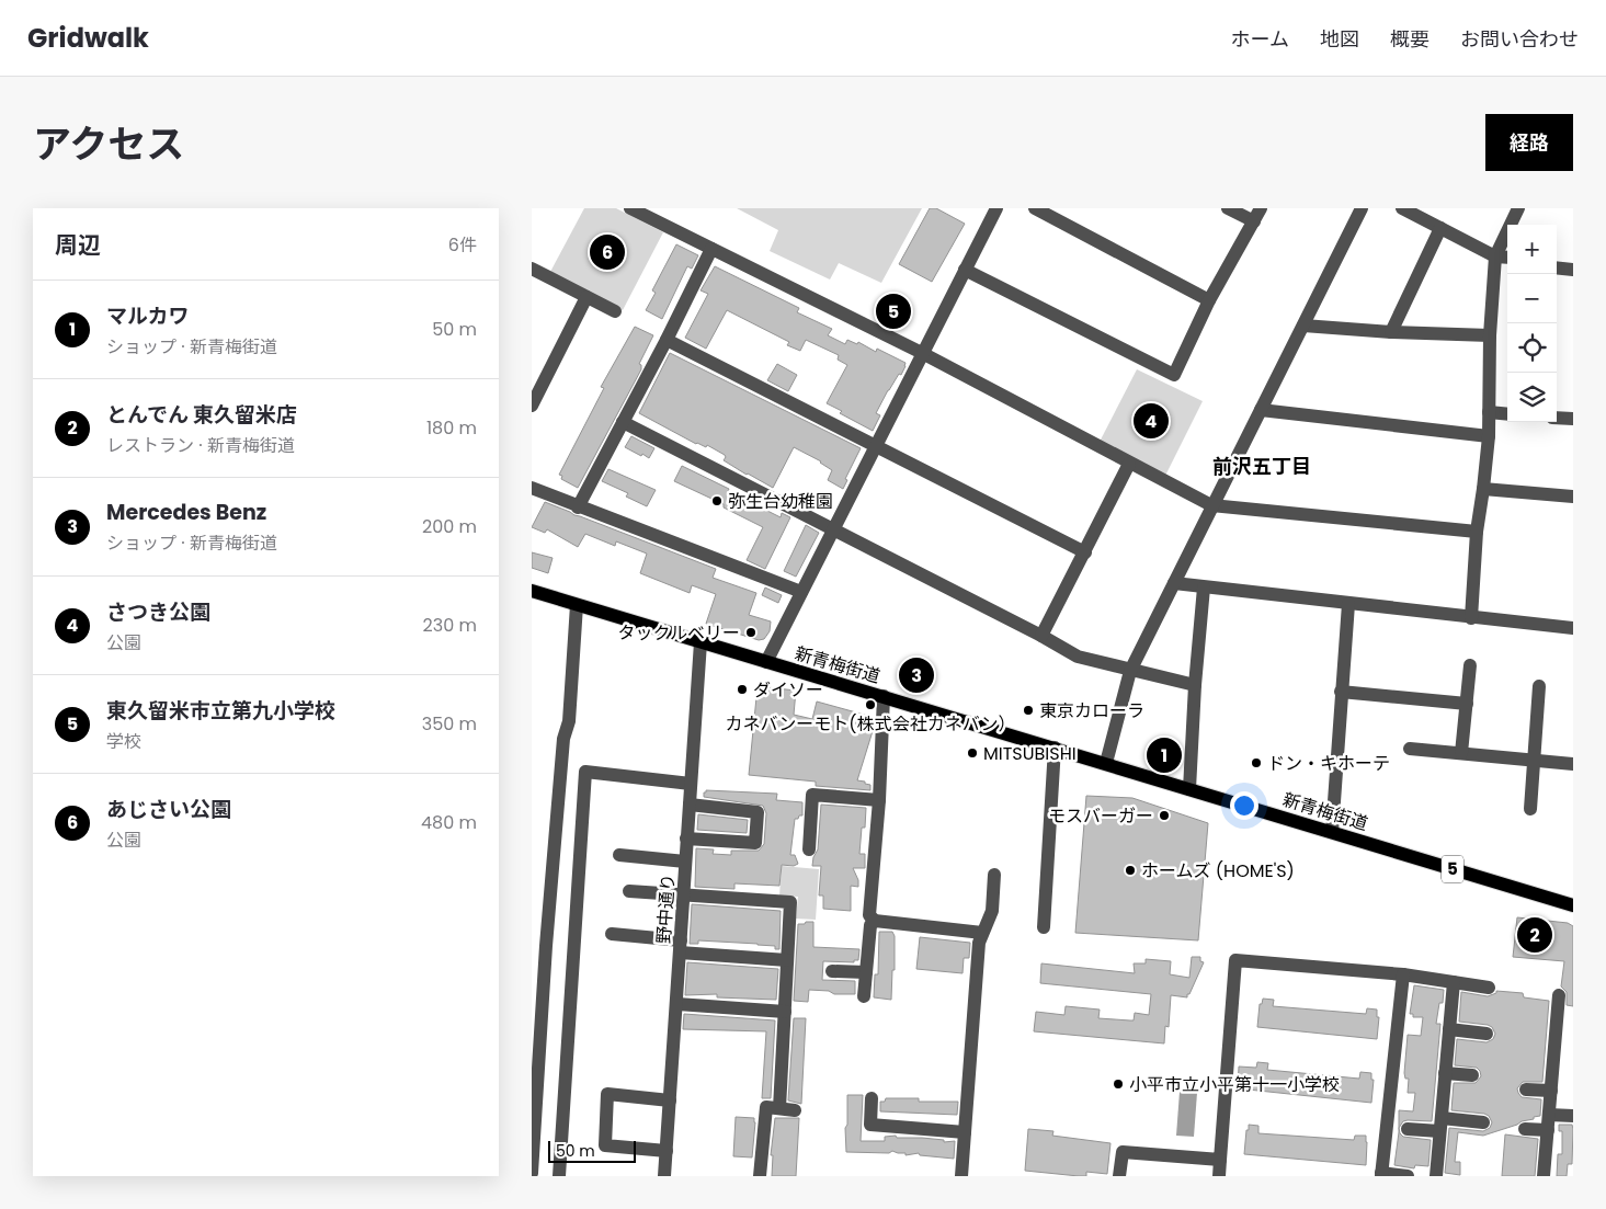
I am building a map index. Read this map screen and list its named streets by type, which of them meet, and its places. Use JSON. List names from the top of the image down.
{
  "streets": {
    "main road": ["新青梅街道", "5"],
    "street": ["野中通り"]
  },
  "crossings": [
    ["新青梅街道", "野中通り"]
  ],
  "districts": ["前沢五丁目"],
  "places": [
    "弥生台幼稚園",
    "タックルベリー",
    "ダイソー",
    "カネバンーモト(株式会社カネバン）",
    "東京カローラ",
    "MITSUBISHI",
    "ドン・キホーテ",
    "モスバーガー",
    "ホームズ (HOME'S)",
    "小平市立小平第十一小学校"
  ],
  "scale_bar": "50 m",
  "page": {
    "header": "Gridwalk",
    "nav": [
      "ホーム",
      "地図",
      "概要",
      "お問い合わせ"
    ],
    "title": "アクセス",
    "buttons": "経路",
    "heading": ["周辺", "6件"],
    "map_buttons": ["+", "−"],
    "pins": [
      "6",
      "5",
      "4",
      "3",
      "1",
      "2"
    ],
    "list": [
      {
        "mark": "1",
        "name": "マルカワ",
        "note": "ショップ · 新青梅街道",
        "value": "50 m"
      },
      {
        "mark": "2",
        "name": "とんでん 東久留米店",
        "note": "レストラン · 新青梅街道",
        "value": "180 m"
      },
      {
        "mark": "3",
        "name": "Mercedes Benz",
        "note": "ショップ · 新青梅街道",
        "value": "200 m"
      },
      {
        "mark": "4",
        "name": "さつき公園",
        "note": "公園",
        "value": "230 m"
      },
      {
        "mark": "5",
        "name": "東久留米市立第九小学校",
        "note": "学校",
        "value": "350 m"
      },
      {
        "mark": "6",
        "name": "あじさい公園",
        "note": "公園",
        "value": "480 m"
      }
    ],
    "scale": "50 m"
  }
}
